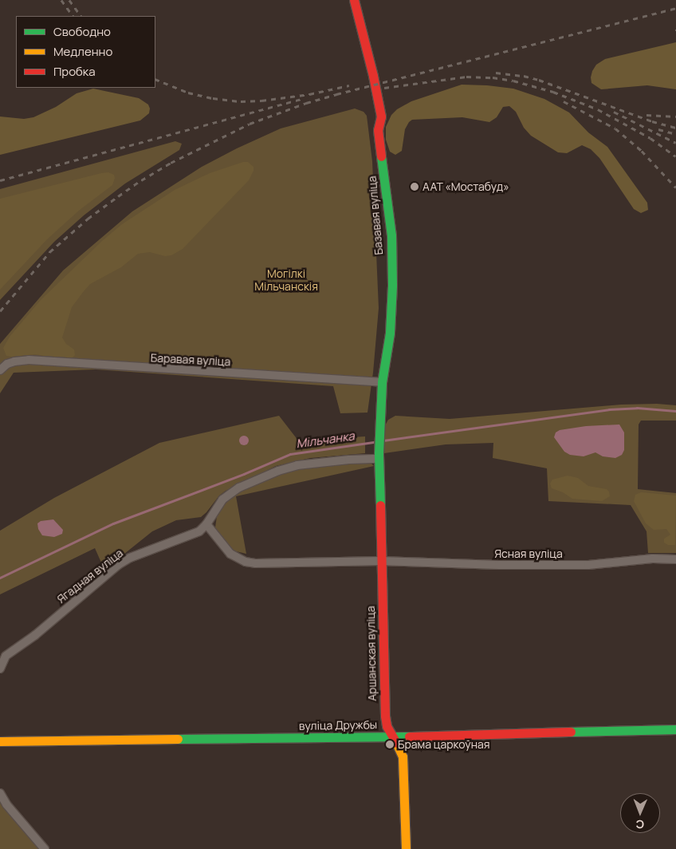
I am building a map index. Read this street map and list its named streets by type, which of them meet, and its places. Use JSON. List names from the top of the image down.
{
  "streets": {
    "street": [
      "Базавая вуліца",
      "Баравая вуліца",
      "Ясная вуліца",
      "Ягадная вуліца",
      "Аршанская вуліца",
      "вуліца Дружбы"
    ]
  },
  "crossings": [
    ["Базавая вуліца", "Баравая вуліца"],
    ["Базавая вуліца", "Ягадная вуліца"],
    ["Базавая вуліца", "Аршанская вуліца"],
    ["Ясная вуліца", "Ягадная вуліца"],
    ["Ясная вуліца", "Аршанская вуліца"],
    ["Ягадная вуліца", "Аршанская вуліца"],
    ["Аршанская вуліца", "вуліца Дружбы"]
  ],
  "water": ["Мільчанка"],
  "parks": ["Могілкі Мільчанскія"],
  "places": ["ААТ «Мостабуд»", "Брама царкоўная"],
  "legend": ["Свободно", "Медленно", "Пробка"],
  "north": "bottom"
}
